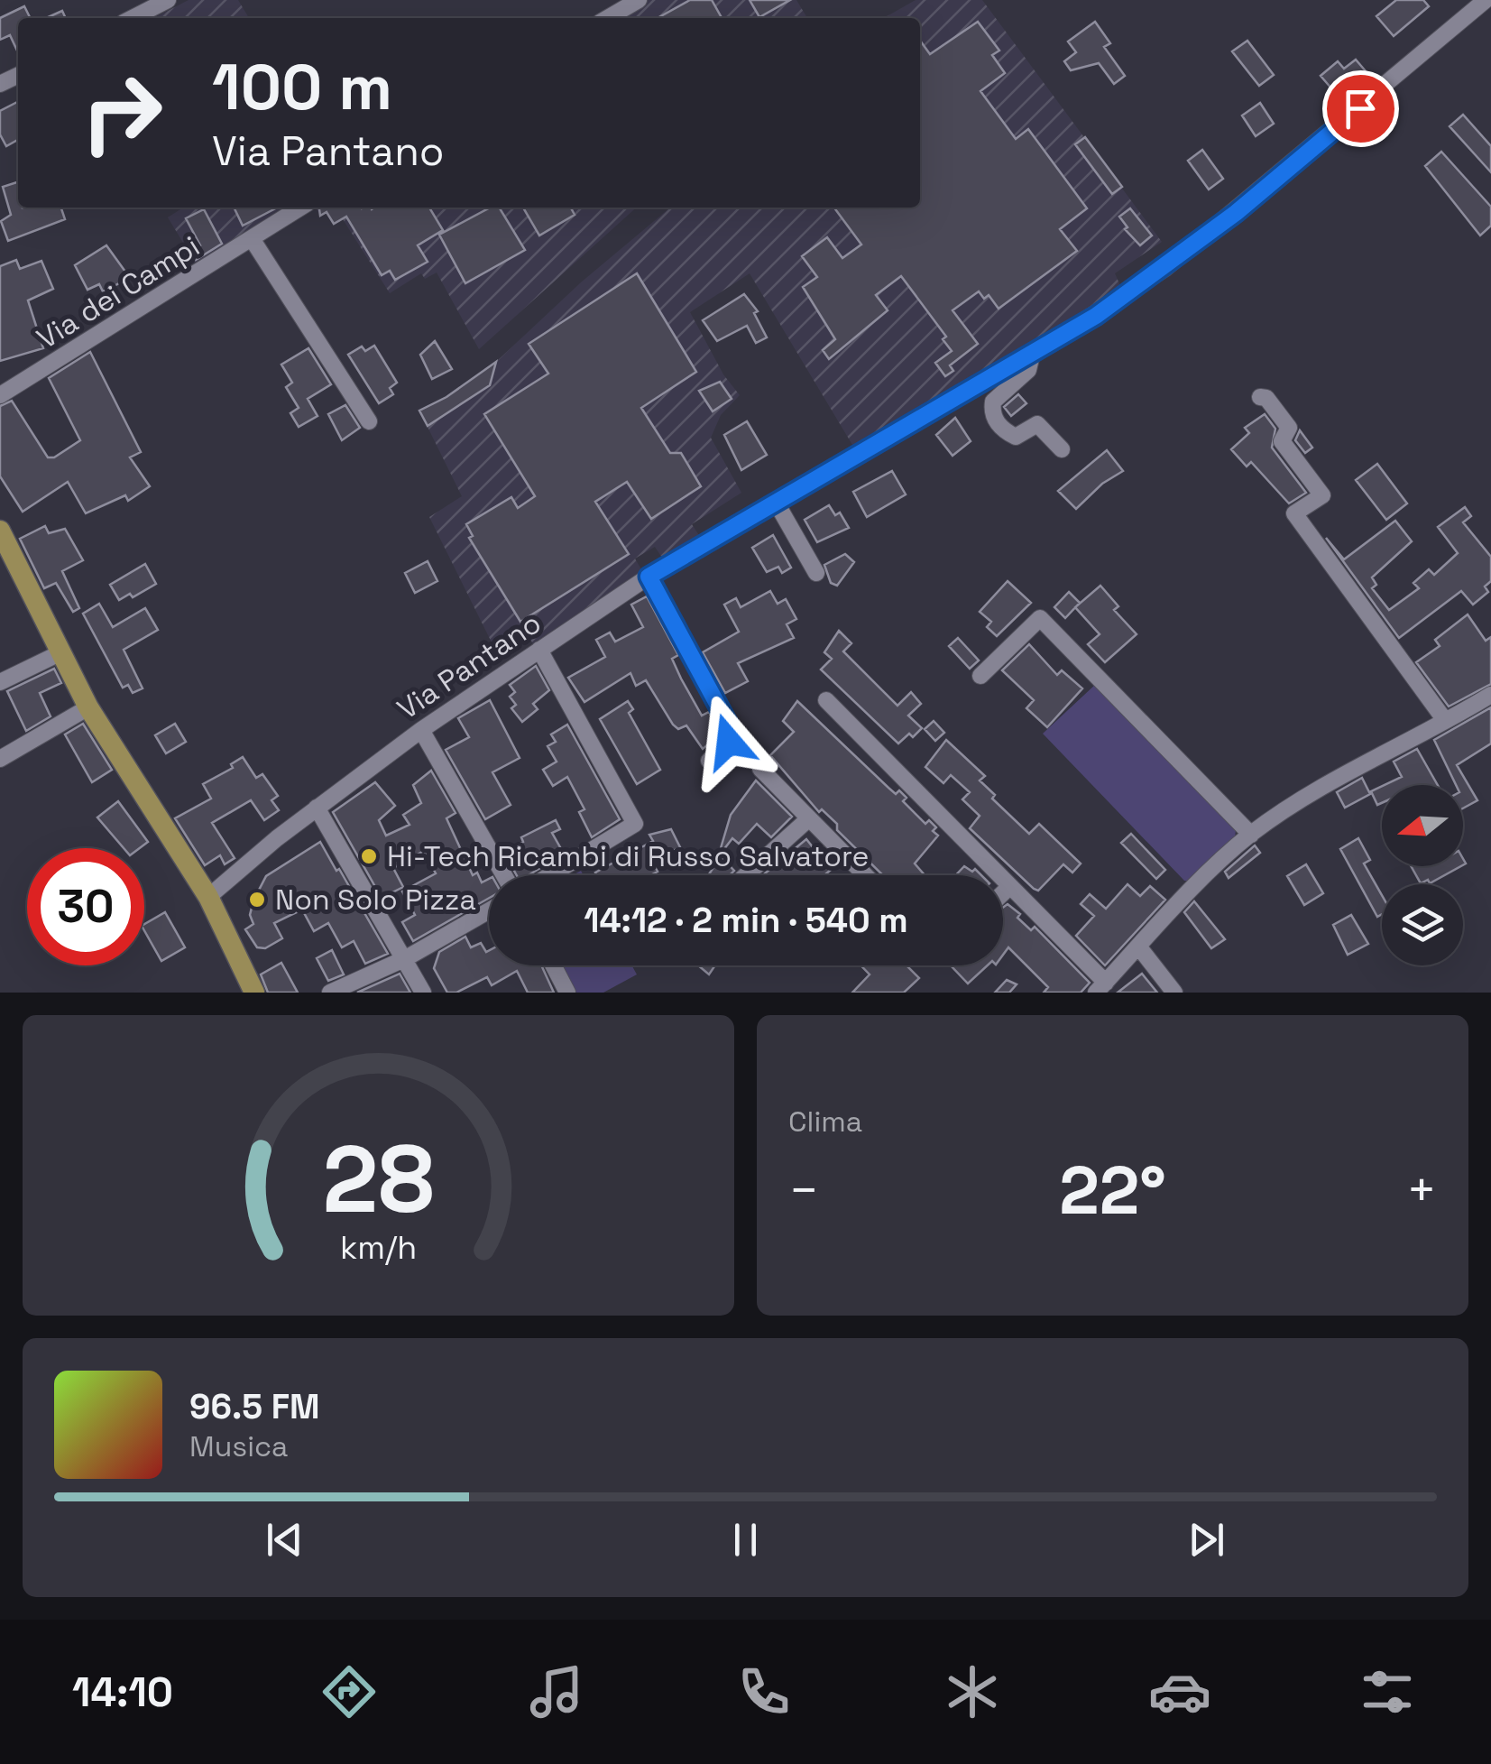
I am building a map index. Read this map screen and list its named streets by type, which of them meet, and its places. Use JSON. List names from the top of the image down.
{
  "streets": {
    "street": ["Via dei Campi", "Via Pantano"]
  },
  "places": ["Hi-Tech Ricambi di Russo Salvatore", "Non Solo Pizza"],
  "north": "left",
  "page": {
    "turn": ["100 m", "Via Pantano"],
    "limit": "30",
    "trip": "14:12 · 2 min · 540 m",
    "tile": "Clima",
    "heat": ["−", "22°", "+"],
    "song": ["96.5 FM", "Musica"],
    "tabs": "14:10",
    "gauge": ["28", "km/h"]
  }
}
